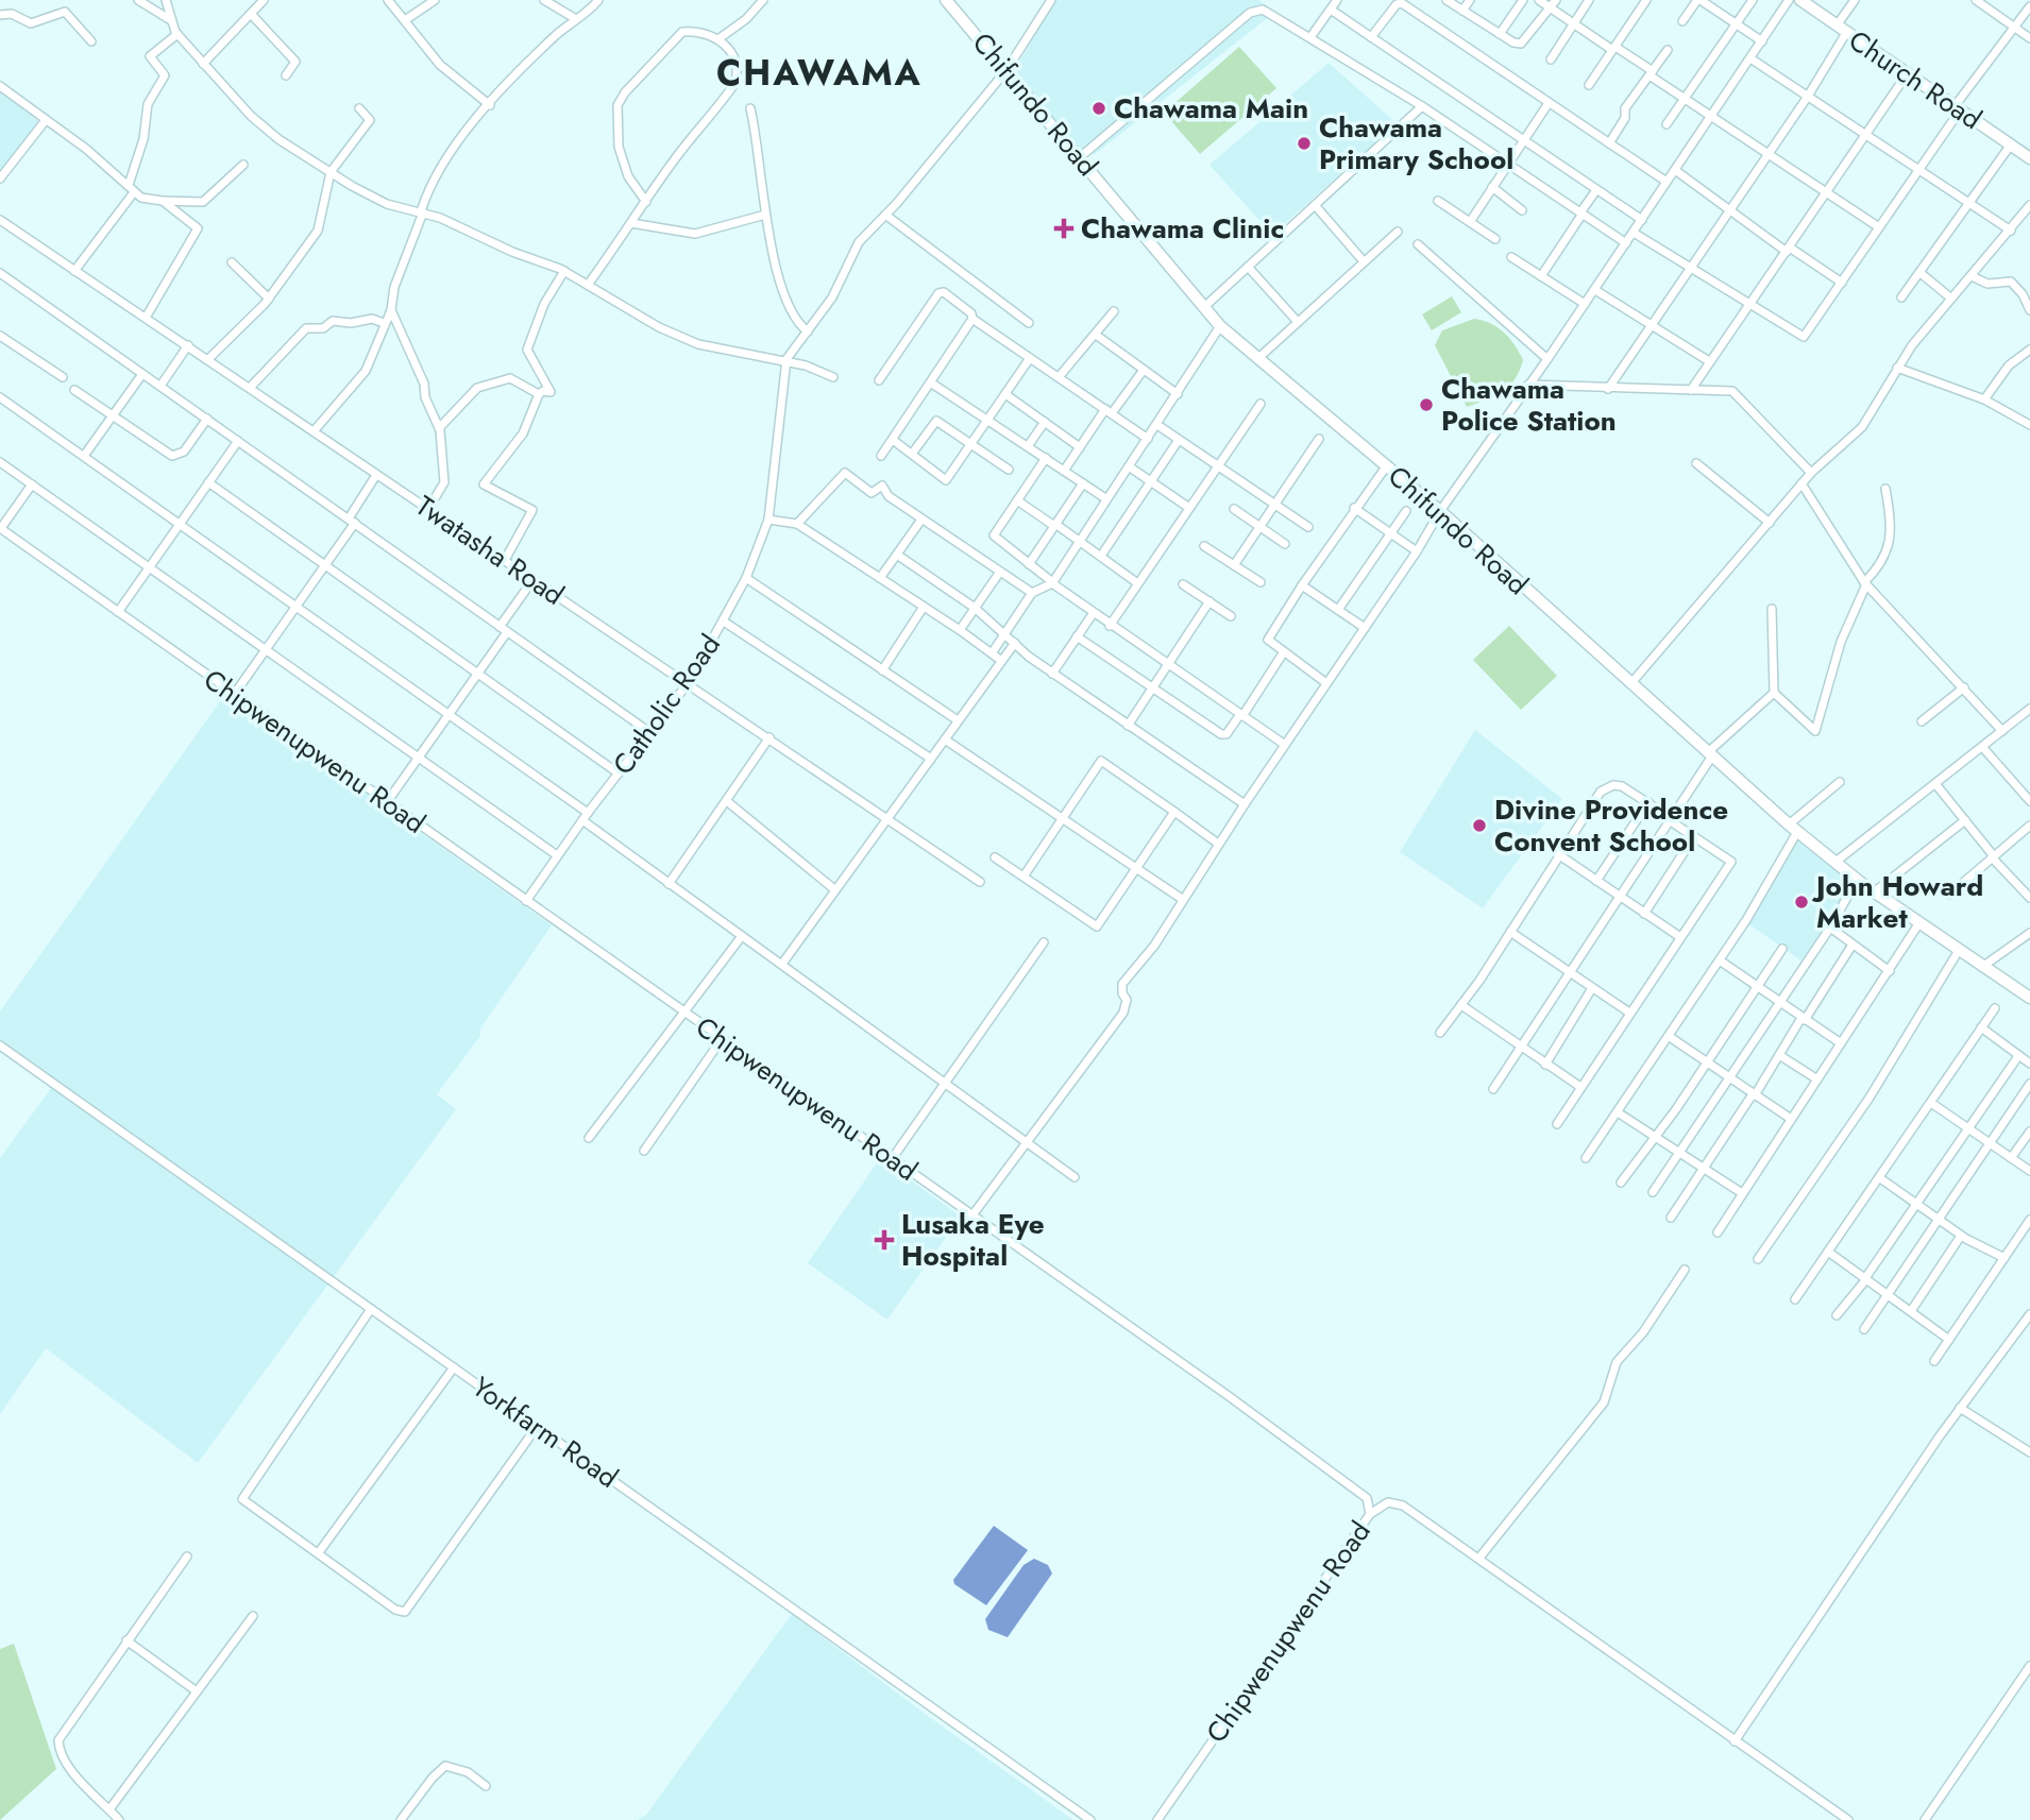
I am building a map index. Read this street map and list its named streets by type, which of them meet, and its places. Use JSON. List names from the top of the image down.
{
  "streets": {
    "street": [
      "Church Road",
      "Chifundo Road",
      "Twatasha Road",
      "Catholic Road",
      "Chipwenupwenu Road",
      "Yorkfarm Road"
    ]
  },
  "crossings": [
    ["Twatasha Road", "Catholic Road"],
    ["Catholic Road", "Chipwenupwenu Road"]
  ],
  "districts": ["CHAWAMA"],
  "places": {
    "other": [
      "Chawama Main",
      "Chawama Primary School",
      "Chawama Police Station",
      "Divine Providence Convent School",
      "John Howard Market"
    ],
    "health": ["Chawama Clinic", "Lusaka Eye Hospital"]
  }
}
